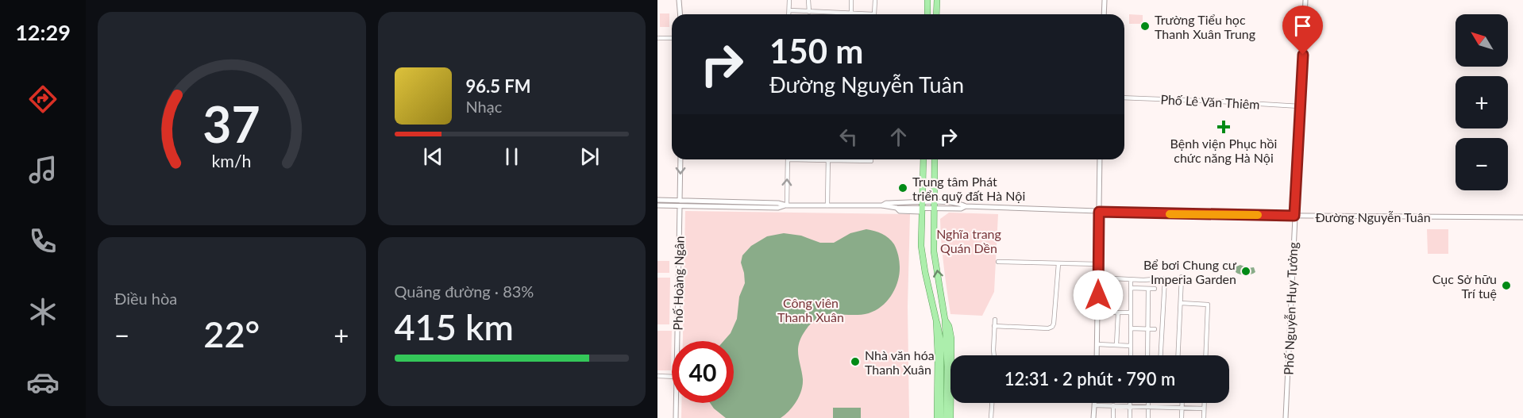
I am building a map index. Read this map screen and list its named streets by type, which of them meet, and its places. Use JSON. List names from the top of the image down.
{
  "streets": {
    "street": [
      "Phố Lê Văn Thiêm",
      "Đường Nguyễn Tuân",
      "Phố Hoàng Ngân",
      "Phố Nguyễn Huy Tưởng"
    ]
  },
  "crossings": [
    ["Phố Lê Văn Thiêm", "Phố Nguyễn Huy Tưởng"],
    ["Đường Nguyễn Tuân", "Phố Nguyễn Huy Tưởng"]
  ],
  "parks": ["Nghĩa trang Quán Dền", "Công viên Thanh Xuân"],
  "places": {
    "other": [
      "Trường Tiểu học Thanh Xuân Trung",
      "Trung tâm Phát triển quỹ đất Hà Nội",
      "Bể bơi Chung cư Imperia Garden",
      "Cục Sở hữu Trí tuệ",
      "Nhà văn hóa Thanh Xuân"
    ],
    "health": ["Bệnh viện Phục hồi chức năng Hà Nội"]
  },
  "north": "top left",
  "page": {
    "tabs": "12:29",
    "map_buttons": ["+", "−"],
    "turn": ["150 m", "Đường Nguyễn Tuân"],
    "song": ["96.5 FM", "Nhạc"],
    "tile": [
      "Điều hòa",
      ["Quãng đường · 83%", "415 km"]
    ],
    "heat": ["−", "22°", "+"],
    "limit": "40",
    "trip": "12:31 · 2 phút · 790 m",
    "gauge": ["37", "km/h"]
  }
}
